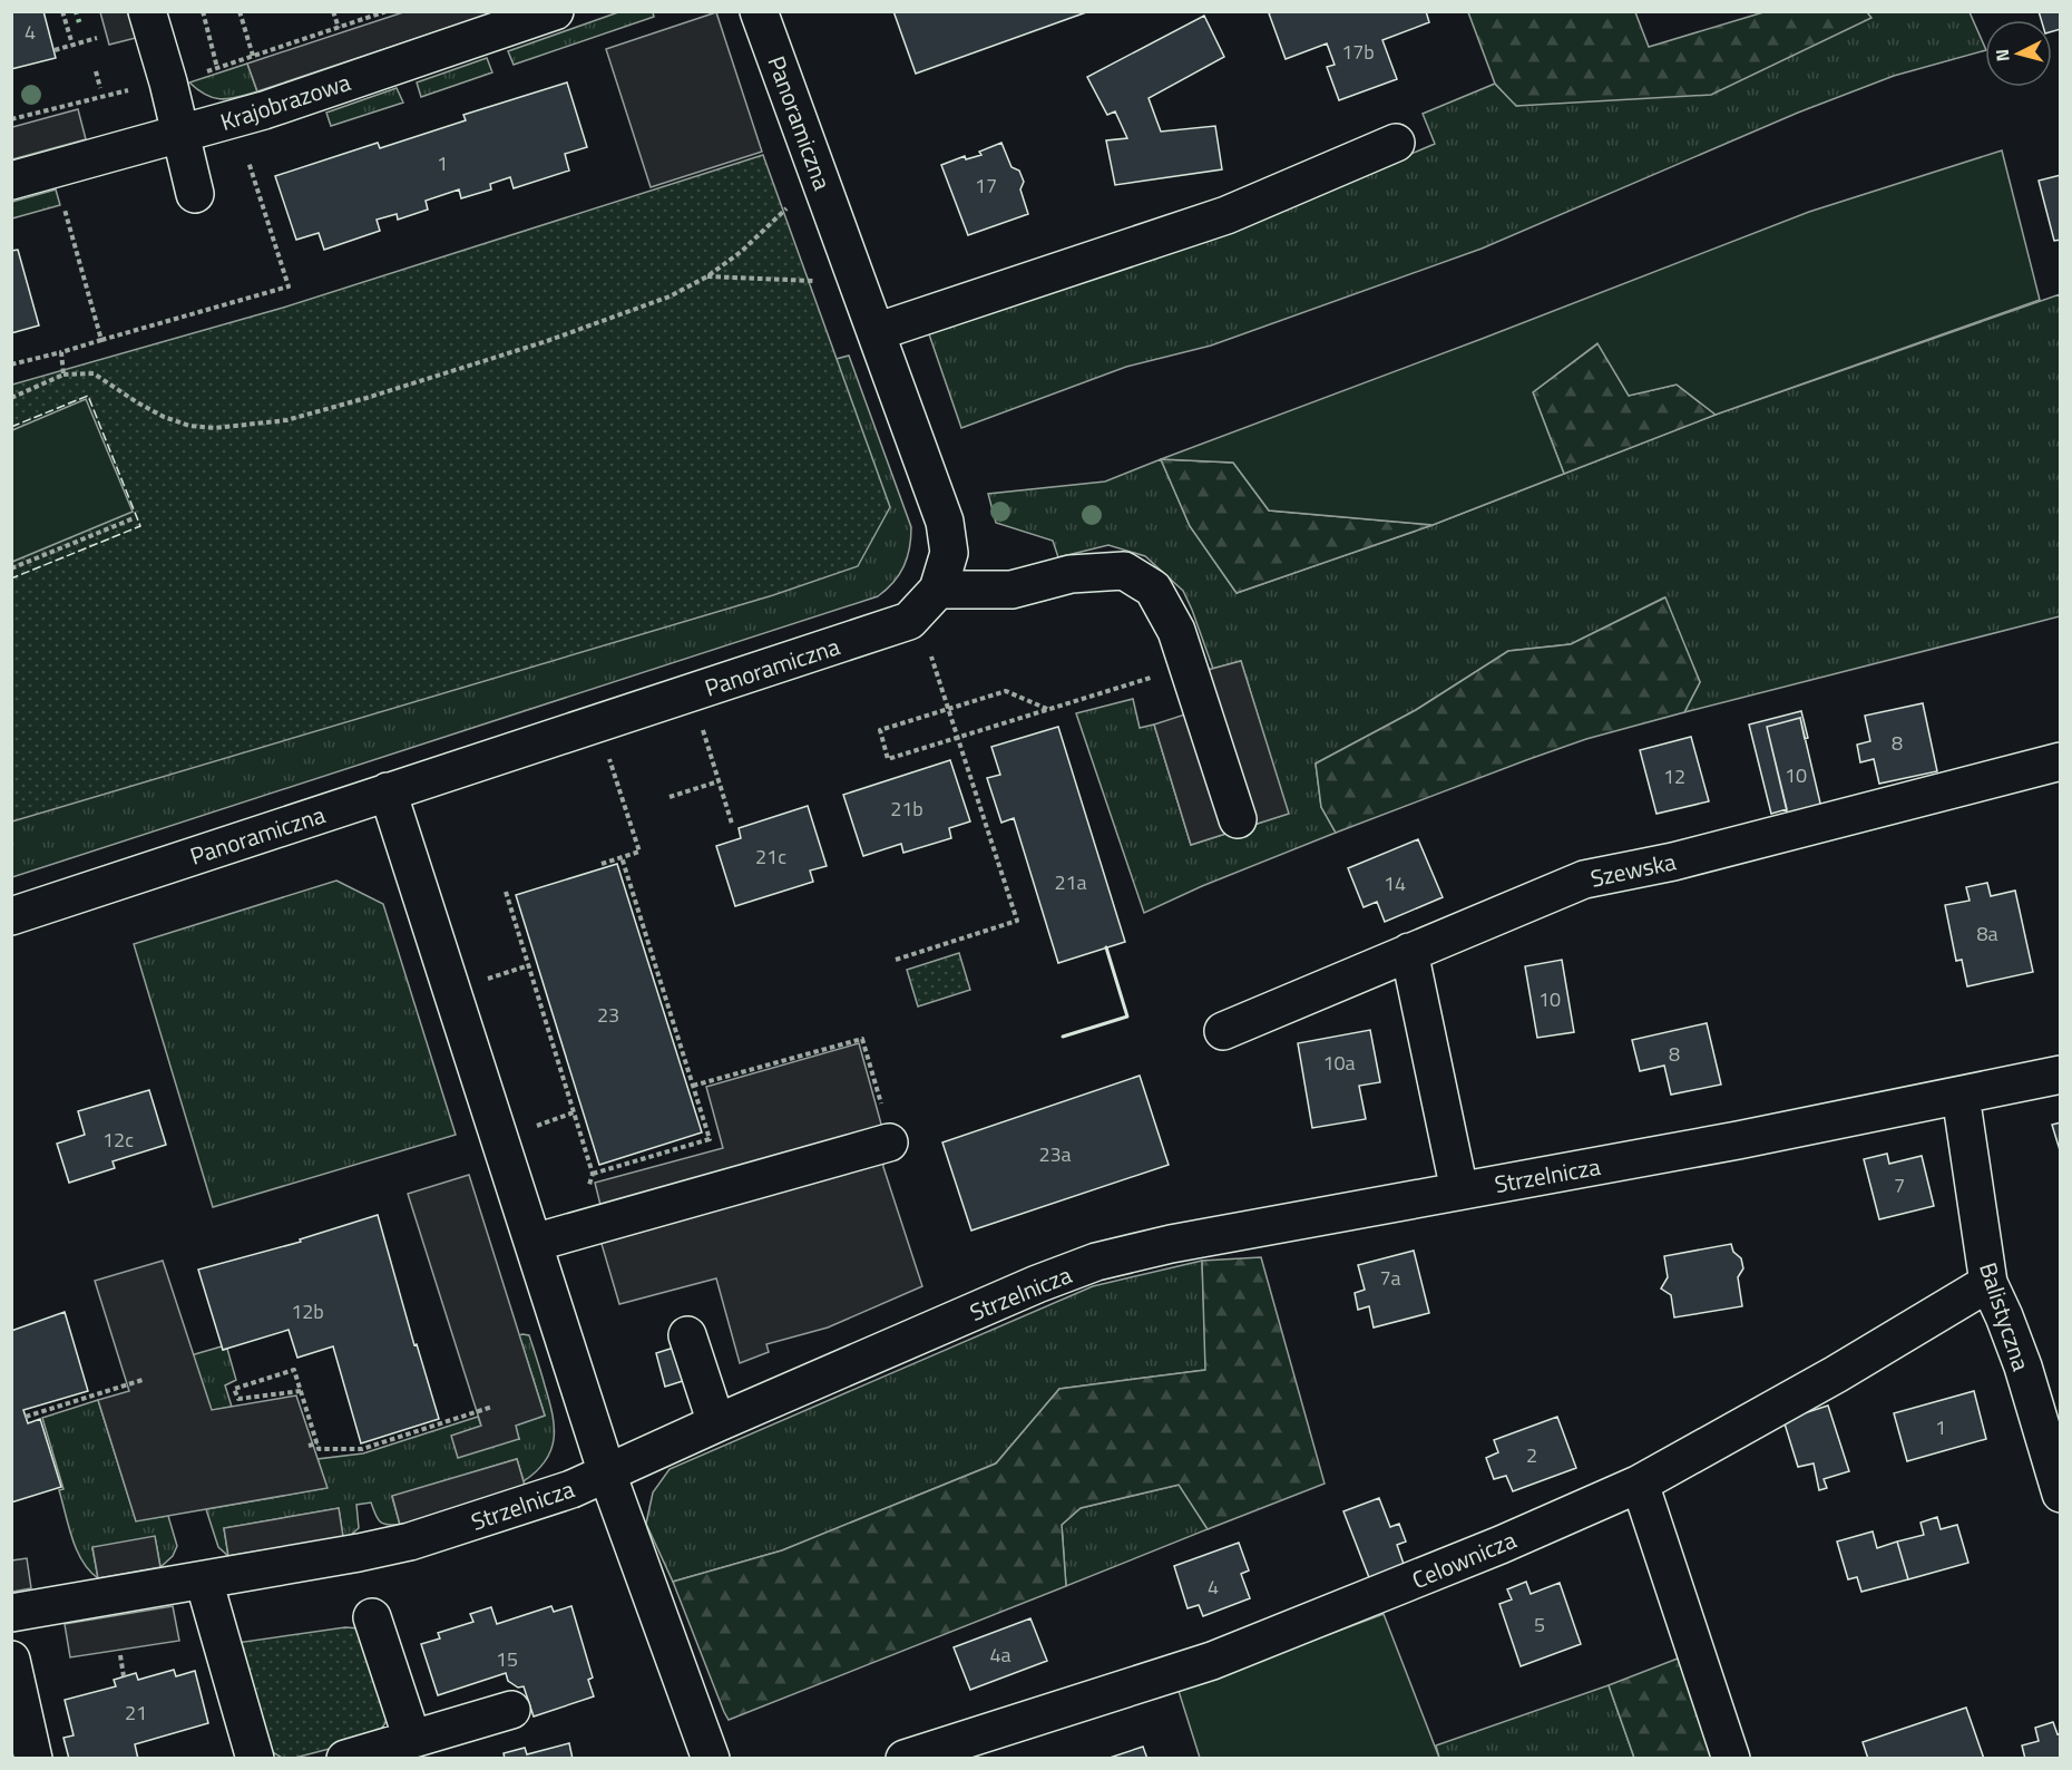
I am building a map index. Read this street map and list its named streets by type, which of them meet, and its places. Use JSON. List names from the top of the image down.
{
  "streets": {
    "street": [
      "Krajobrazowa",
      "Panoramiczna",
      "Szewska",
      "Strzelnicza",
      "Balistyczna",
      "Celownicza"
    ]
  },
  "crossings": [
    ["Strzelnicza", "Balistyczna"],
    ["Balistyczna", "Celownicza"]
  ],
  "house_numbers": [
    "4",
    "17b",
    "1",
    "17",
    "8",
    "10",
    "12",
    "21b",
    "21c",
    "21a",
    "14",
    "8a",
    "10",
    "23",
    "8",
    "10a",
    "12c",
    "23a",
    "7",
    "7a",
    "12b",
    "1",
    "2",
    "4",
    "5",
    "4a",
    "15",
    "21"
  ],
  "north": "left"
}
